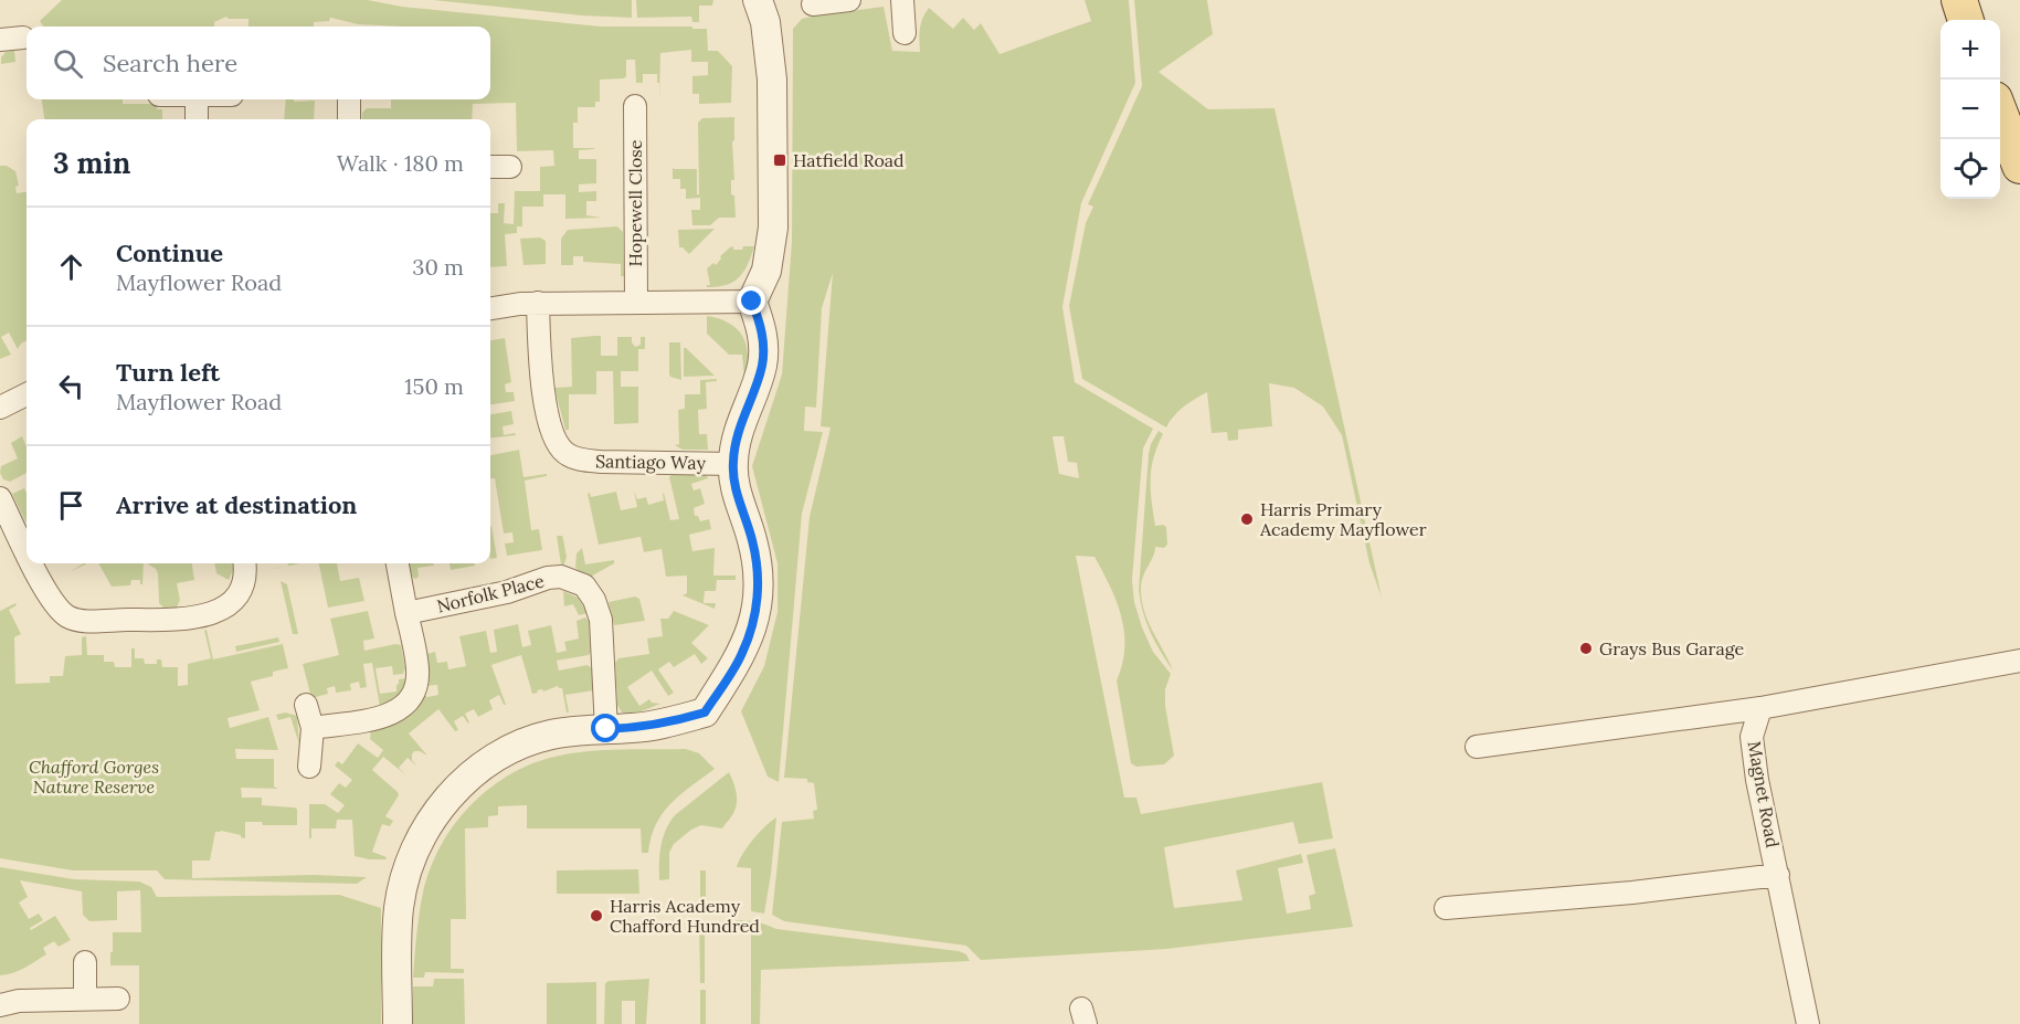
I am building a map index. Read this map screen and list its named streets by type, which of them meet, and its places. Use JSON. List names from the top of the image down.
{
  "streets": {
    "street": [
      "Hopewell Close",
      "Santiago Way",
      "Norfolk Place",
      "Magnet Road"
    ]
  },
  "parks": ["Chafford Gorges Nature Reserve"],
  "places": {
    "transit": ["Hatfield Road"],
    "other": ["Harris Primary Academy Mayflower", "Grays Bus Garage", "Harris Academy Chafford Hundred"]
  },
  "page": {
    "map_buttons": ["+", "−"],
    "search": "Search here",
    "heading": ["3 min", "Walk · 180 m"],
    "list": [
      ["Continue", "Mayflower Road", "30 m"],
      ["Turn left", "Mayflower Road", "150 m"],
      "Arrive at destination"
    ]
  }
}
